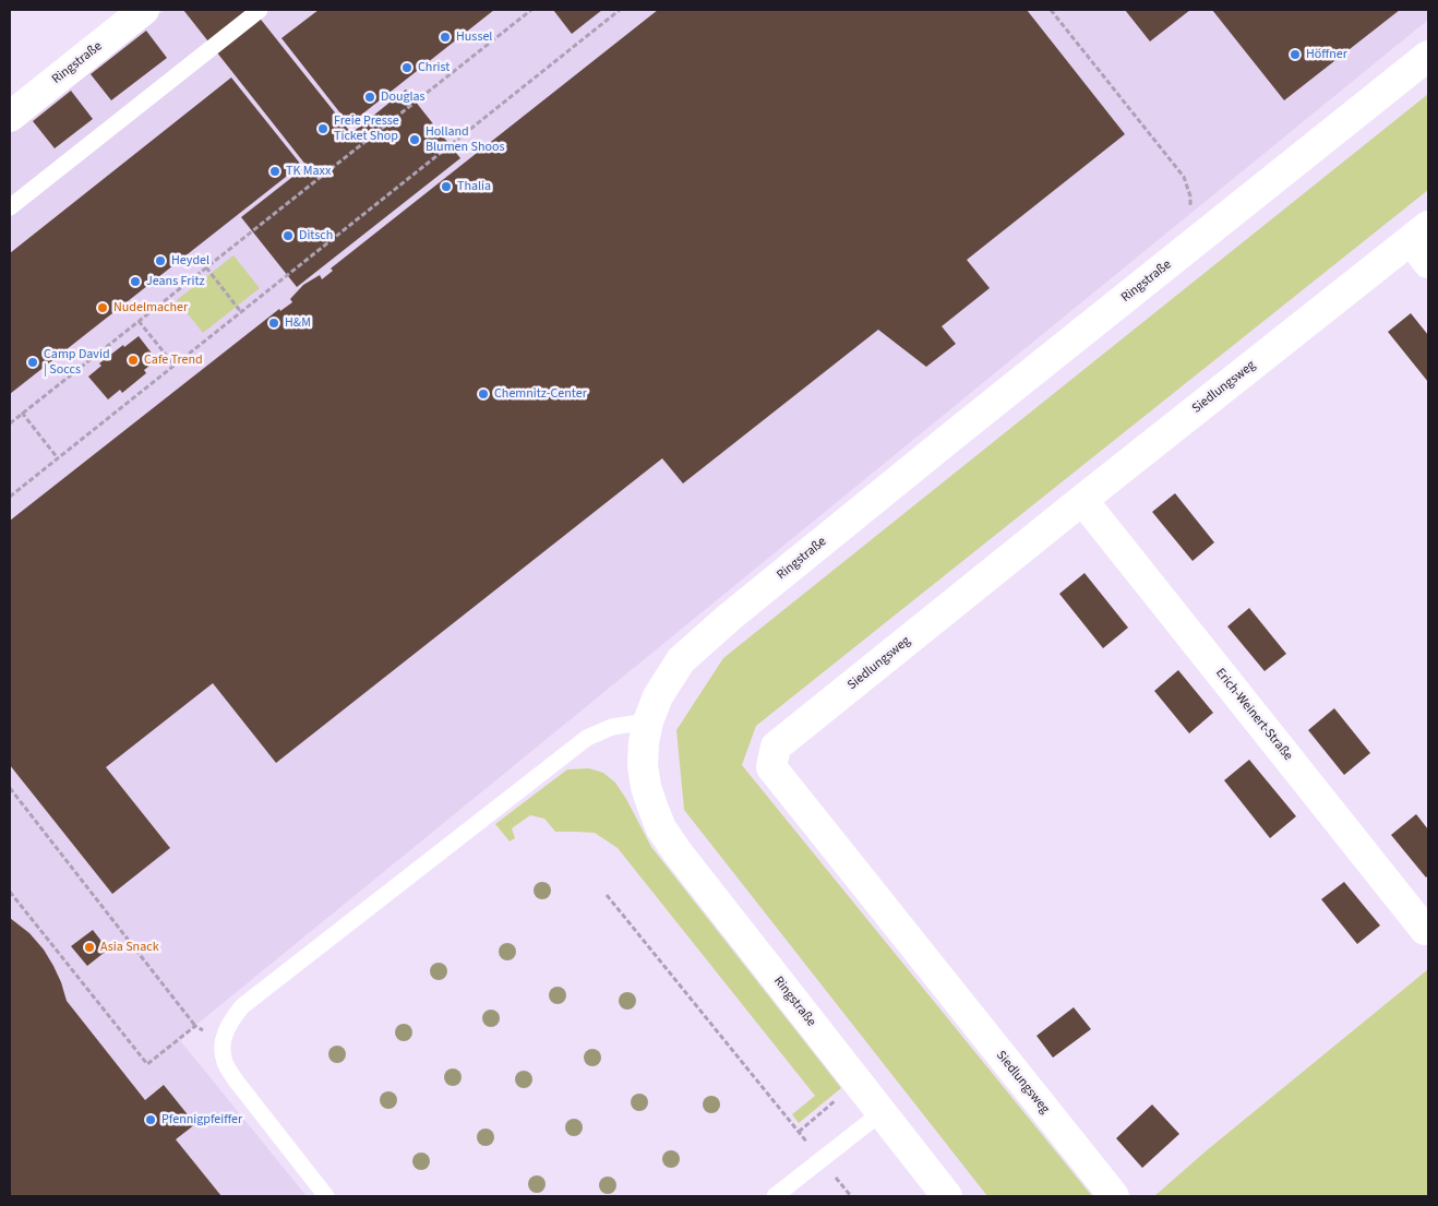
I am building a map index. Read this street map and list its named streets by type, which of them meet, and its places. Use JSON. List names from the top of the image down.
{
  "streets": {
    "street": ["Ringstraße", "Siedlungsweg", "Erich-Weinert-Straße"]
  },
  "crossings": [
    ["Siedlungsweg", "Erich-Weinert-Straße"]
  ],
  "places": [
    "Hussel",
    "Höffner",
    "Christ",
    "Douglas",
    "Freie Presse Ticket Shop",
    "Holland Blumen Shoos",
    "TK Maxx",
    "Thalia",
    "Ditsch",
    "Heydel",
    "Jeans Fritz",
    "Nudelmacher",
    "H&M",
    "Cafe Trend",
    "Camp David | Soccs",
    "Chemnitz-Center",
    "Asia Snack",
    "Pfennigpfeiffer"
  ]
}
